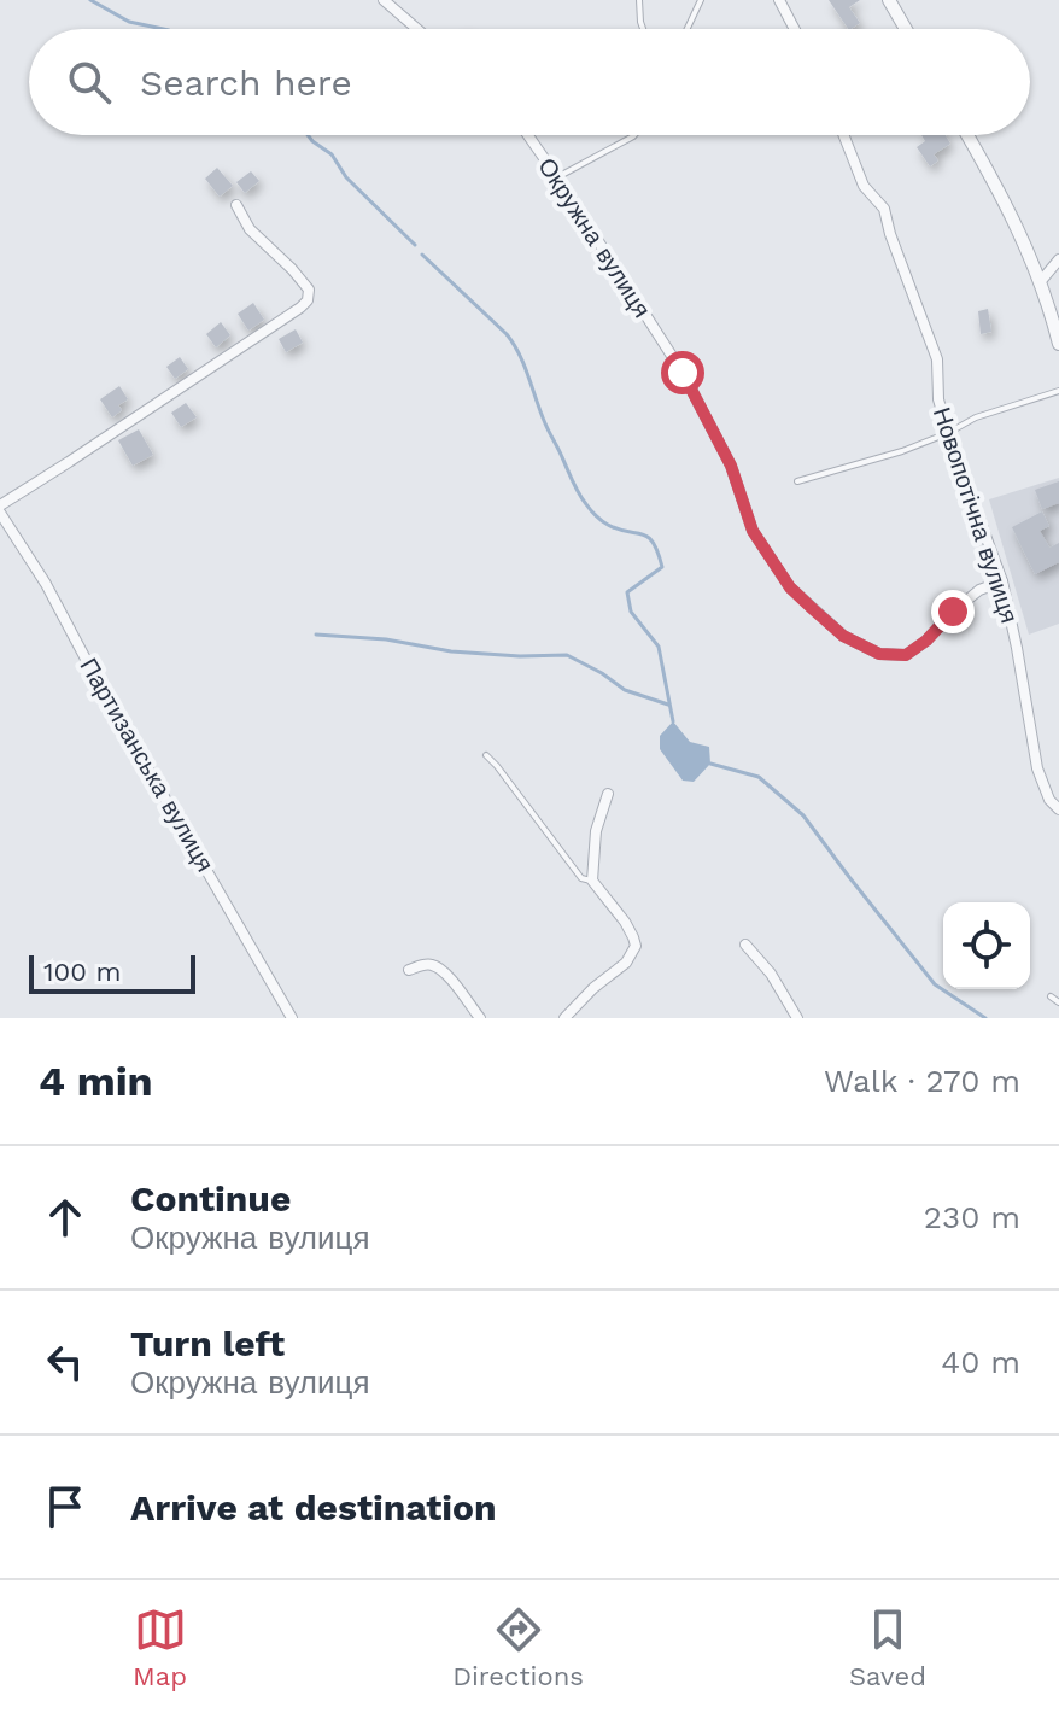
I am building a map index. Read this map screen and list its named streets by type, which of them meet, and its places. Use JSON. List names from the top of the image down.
{
  "streets": {
    "street": ["Окружна вулиця", "Новопотічна вулиця", "Партизанська вулиця"]
  },
  "crossings": [
    ["Окружна вулиця", "Новопотічна вулиця"]
  ],
  "scale_bar": "100 m",
  "page": {
    "search": "Search here",
    "scale": "100 m",
    "heading": ["4 min", "Walk · 270 m"],
    "list": [
      ["Continue", "Окружна вулиця", "230 m"],
      ["Turn left", "Окружна вулиця", "40 m"],
      "Arrive at destination"
    ],
    "nav": ["Map", "Directions", "Saved"]
  }
}
